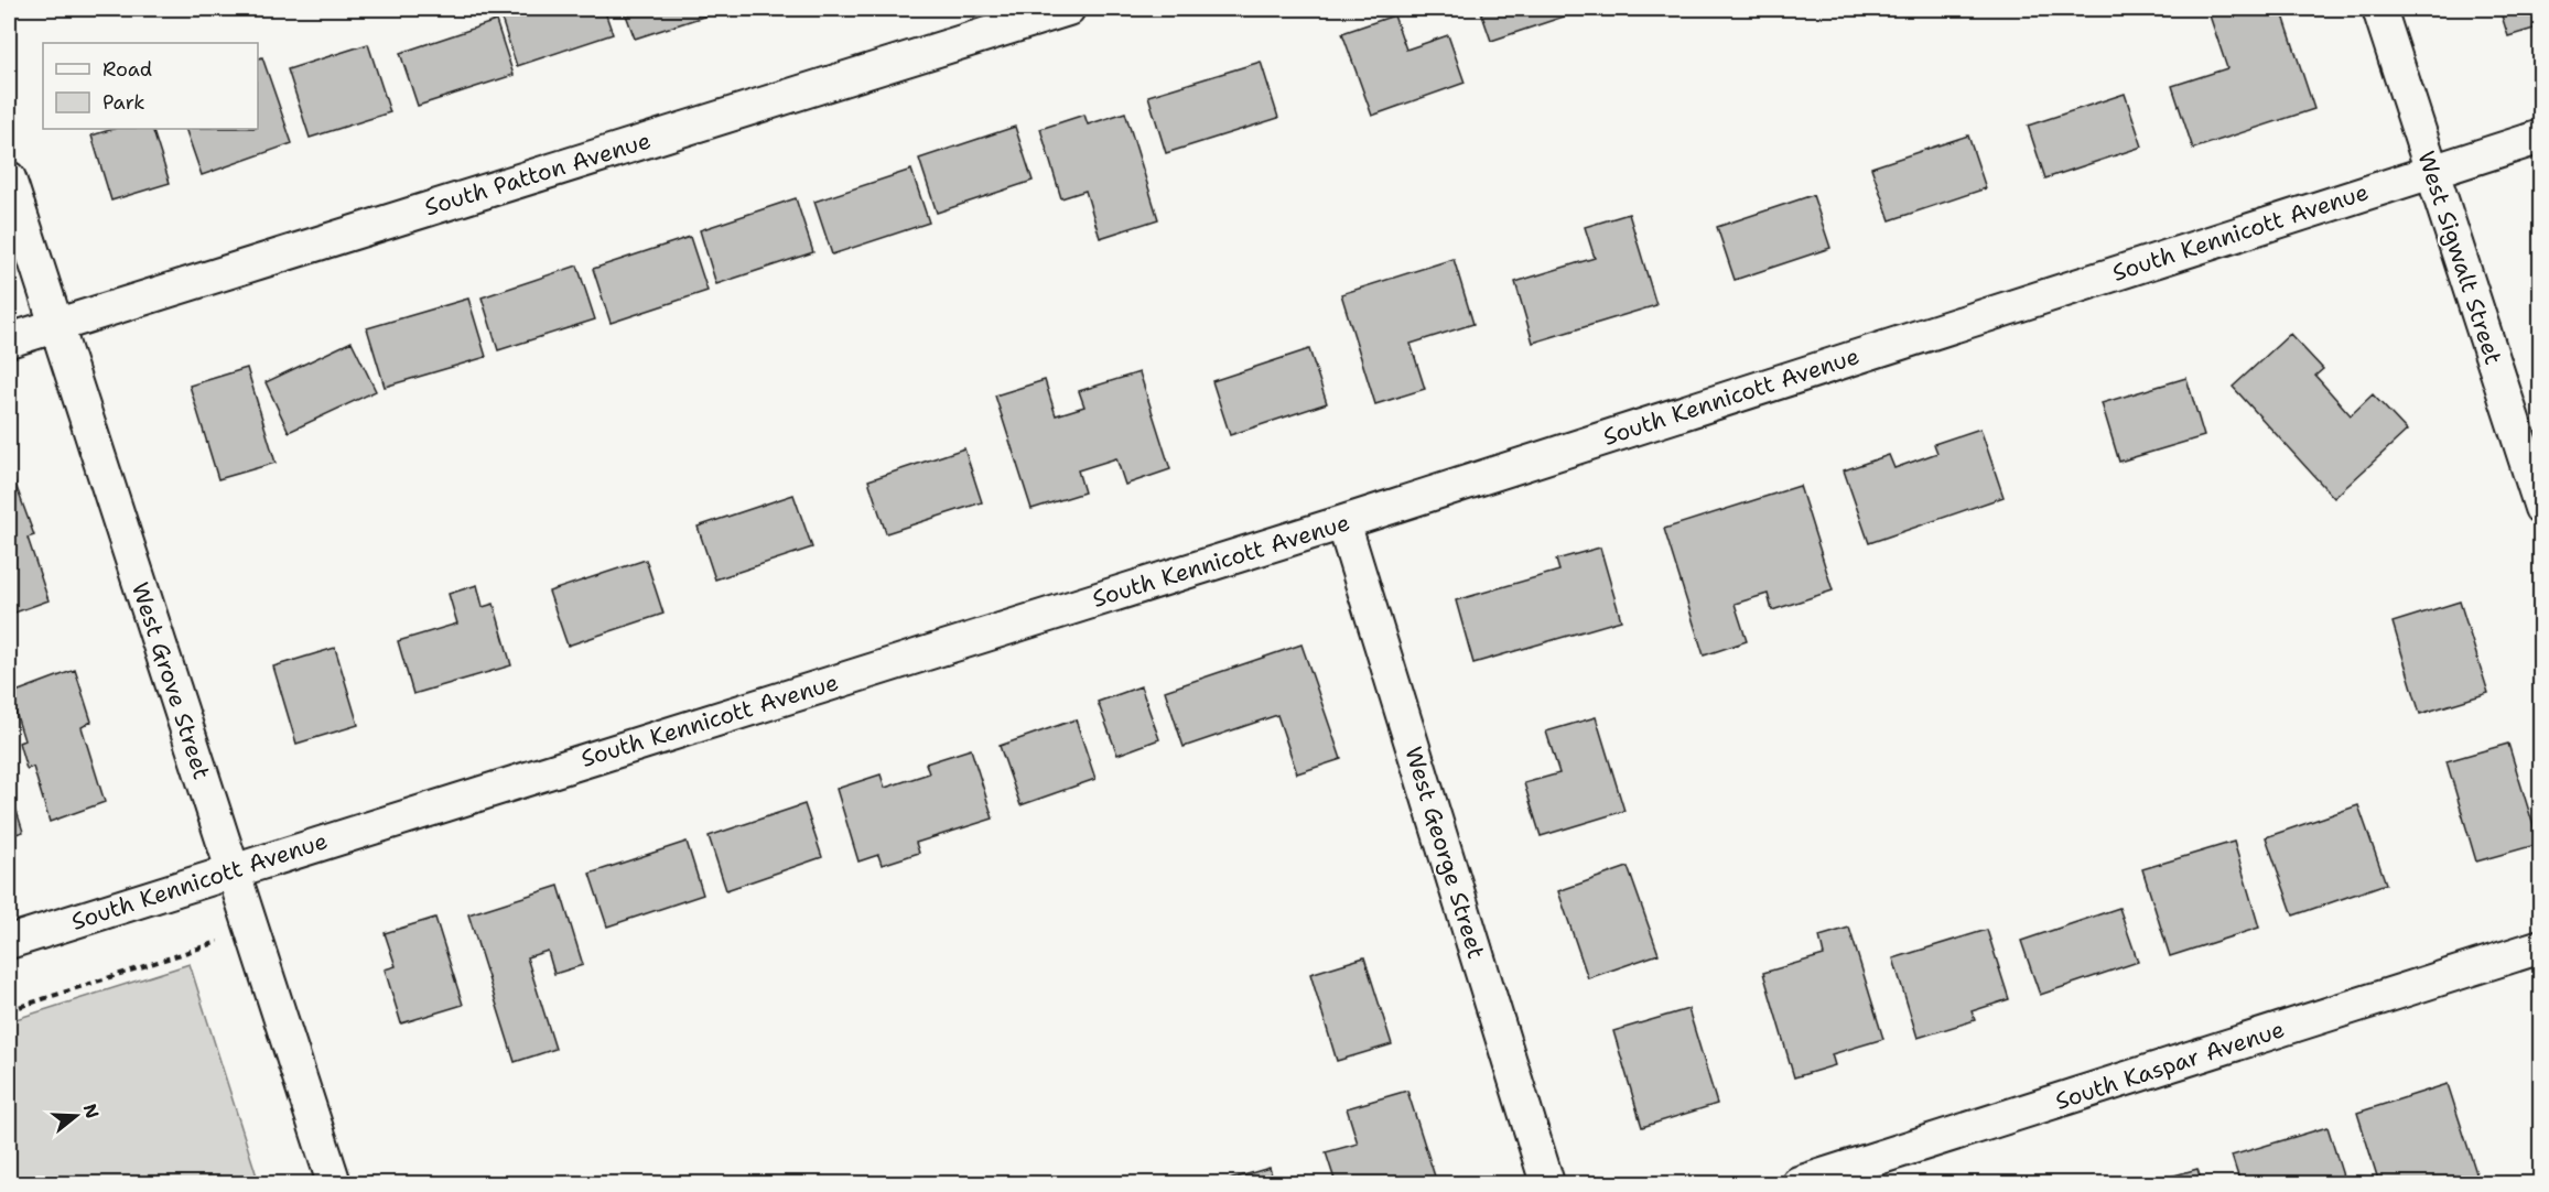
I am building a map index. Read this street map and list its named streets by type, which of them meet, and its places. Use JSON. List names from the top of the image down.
{
  "streets": {
    "street": [
      "South Patton Avenue",
      "South Kennicott Avenue",
      "West Sigwalt Street",
      "West Grove Street",
      "West George Street",
      "South Kaspar Avenue"
    ]
  },
  "crossings": [
    ["South Patton Avenue", "West Grove Street"],
    ["South Kennicott Avenue", "West Sigwalt Street"],
    ["South Kennicott Avenue", "West Grove Street"],
    ["South Kennicott Avenue", "West George Street"]
  ],
  "legend": ["Road", "Park"],
  "north": "right"
}
